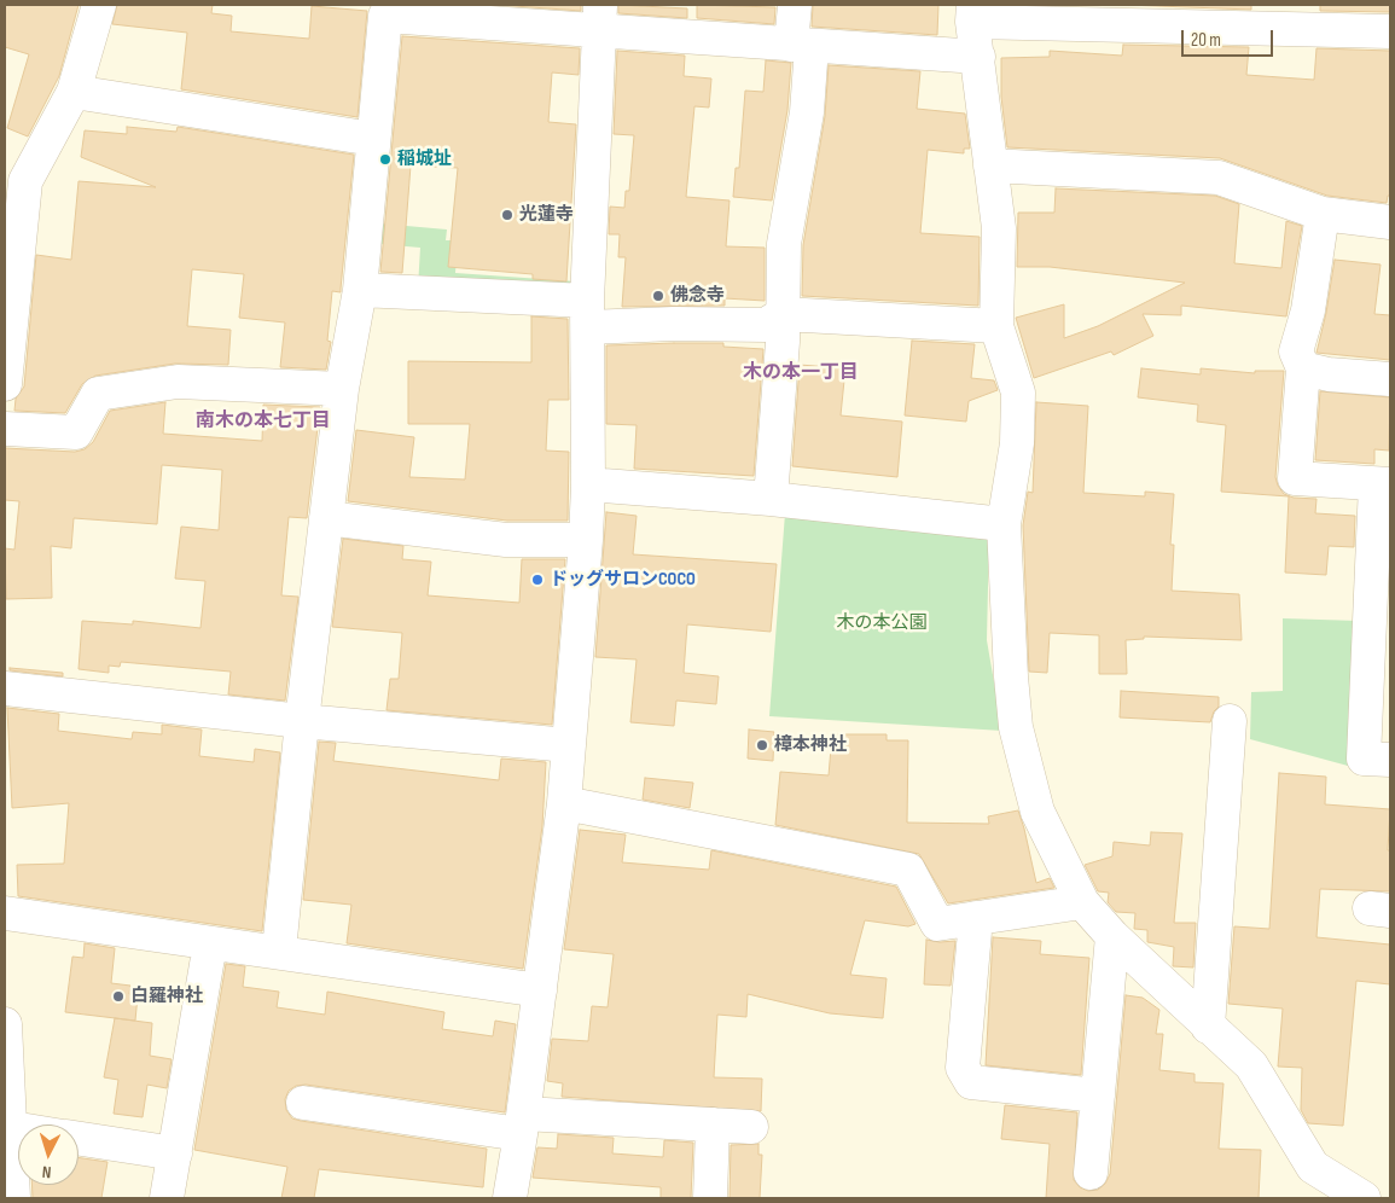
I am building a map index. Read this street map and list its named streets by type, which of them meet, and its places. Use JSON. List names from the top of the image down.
{
  "districts": ["木の本一丁目", "南木の本七丁目"],
  "parks": ["木の本公園"],
  "places": [
    "稲城址",
    "光蓮寺",
    "佛念寺",
    "ドッグサロンCOCO",
    "樟本神社",
    "白羅神社"
  ],
  "scale_bar": "20 m",
  "north": "bottom"
}
